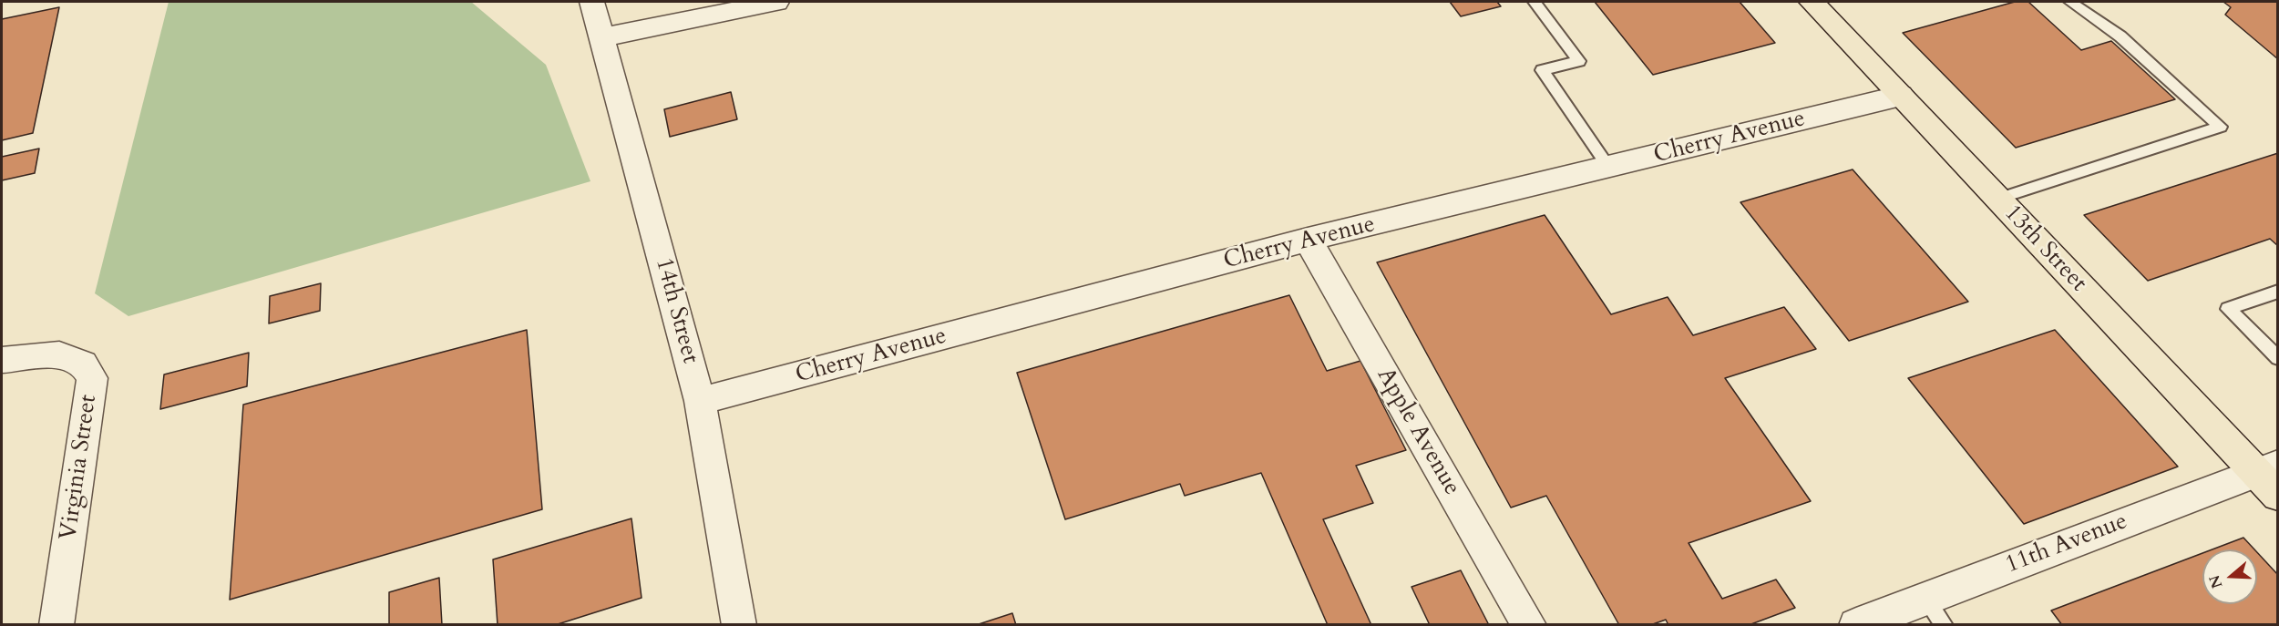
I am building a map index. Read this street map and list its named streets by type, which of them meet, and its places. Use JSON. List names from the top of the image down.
{
  "streets": {
    "main road": ["13th Street"],
    "street": [
      "Cherry Avenue",
      "14th Street",
      "Apple Avenue",
      "Virginia Street",
      "11th Avenue"
    ]
  },
  "crossings": [
    ["Cherry Avenue", "13th Street"],
    ["Cherry Avenue", "14th Street"],
    ["Cherry Avenue", "Apple Avenue"],
    ["13th Street", "11th Avenue"]
  ],
  "north": "left"
}
